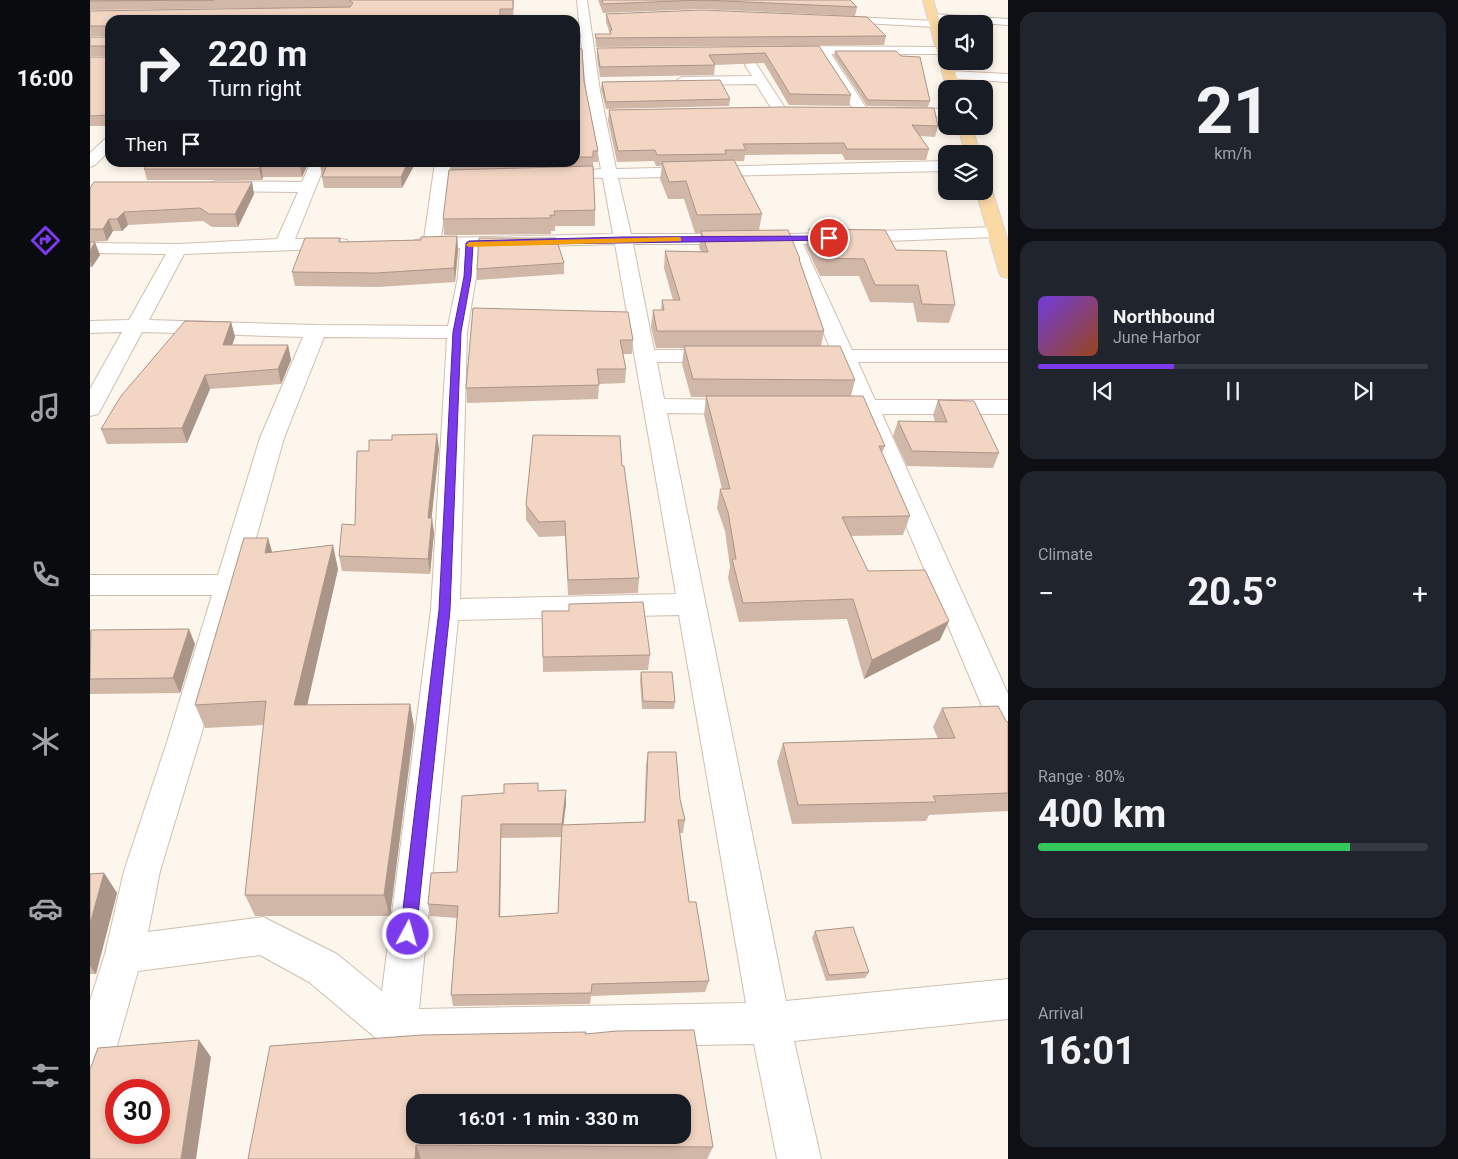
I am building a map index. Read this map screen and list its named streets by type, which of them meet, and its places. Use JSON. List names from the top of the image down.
{
  "page": {
    "tabs": "16:00",
    "tile": [
      ["21", "km/h"],
      "Climate",
      ["Range · 80%", "400 km"],
      ["Arrival", "16:01"]
    ],
    "turn": ["220 m", "Turn right"],
    "then": "Then",
    "song": ["Northbound", "June Harbor"],
    "heat": ["−", "20.5°", "+"],
    "limit": "30",
    "trip": "16:01 · 1 min · 330 m"
  }
}
